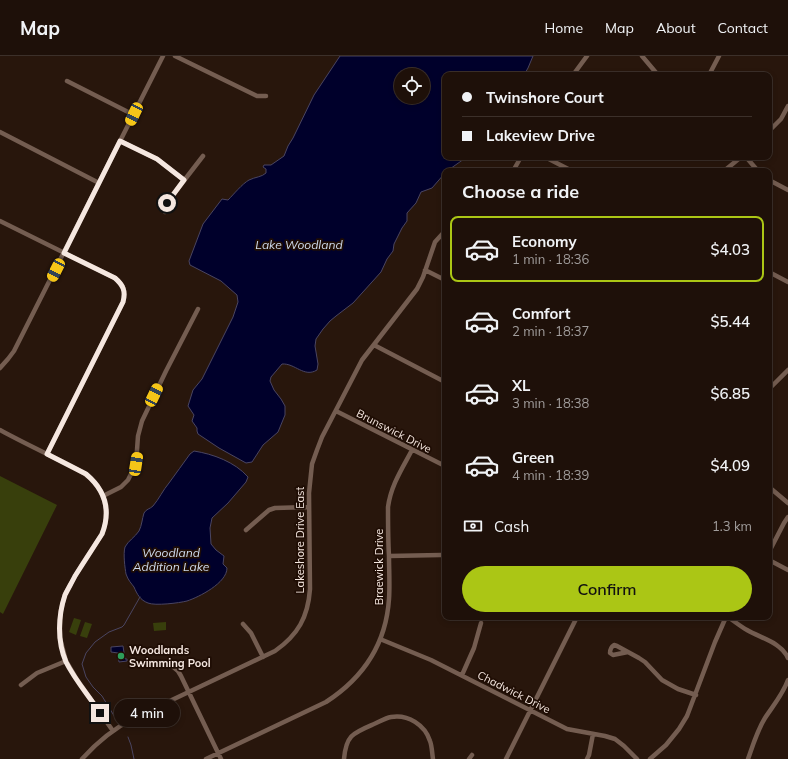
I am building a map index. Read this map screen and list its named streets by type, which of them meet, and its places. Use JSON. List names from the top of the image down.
{
  "streets": {
    "street": [
      "Brunswick Drive",
      "Lakeshore Drive East",
      "Braewick Drive",
      "Chadwick Drive"
    ]
  },
  "crossings": [
    ["Brunswick Drive", "Lakeshore Drive East"],
    ["Brunswick Drive", "Braewick Drive"],
    ["Braewick Drive", "Chadwick Drive"]
  ],
  "water": ["Lake Woodland", "Woodland Addition Lake"],
  "places": ["Woodlands Swimming Pool"],
  "page": {
    "header": "Map",
    "nav": [
      "Home",
      "Map",
      "About",
      "Contact"
    ],
    "banner": ["Twinshore Court", "Lakeview Drive"],
    "heading": "Choose a ride",
    "list": [
      {
        "name": "Economy",
        "note": "1 min · 18:36",
        "value": "$4.03"
      },
      {
        "name": "Comfort",
        "note": "2 min · 18:37",
        "value": "$5.44"
      },
      {
        "name": "XL",
        "note": "3 min · 18:38",
        "value": "$6.85"
      },
      {
        "name": "Green",
        "note": "4 min · 18:39",
        "value": "$4.09"
      }
    ],
    "pay": ["Cash", "1.3 km"],
    "buttons": "Confirm",
    "bubble": "4 min"
  }
}
